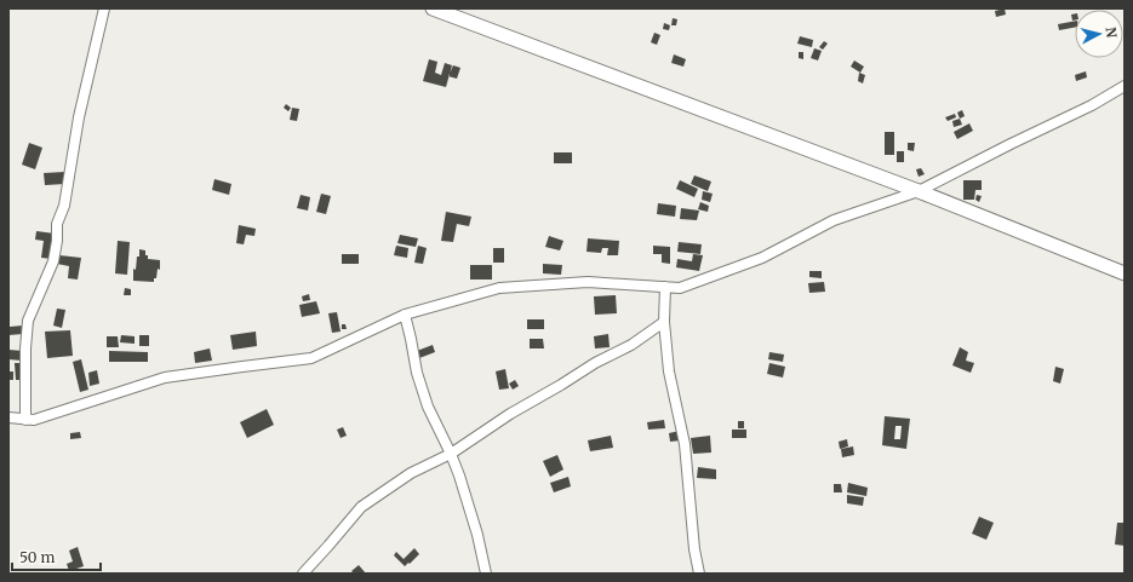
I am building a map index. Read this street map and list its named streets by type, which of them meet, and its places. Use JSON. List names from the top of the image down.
{
  "scale_bar": "50 m",
  "north": "right"
}
